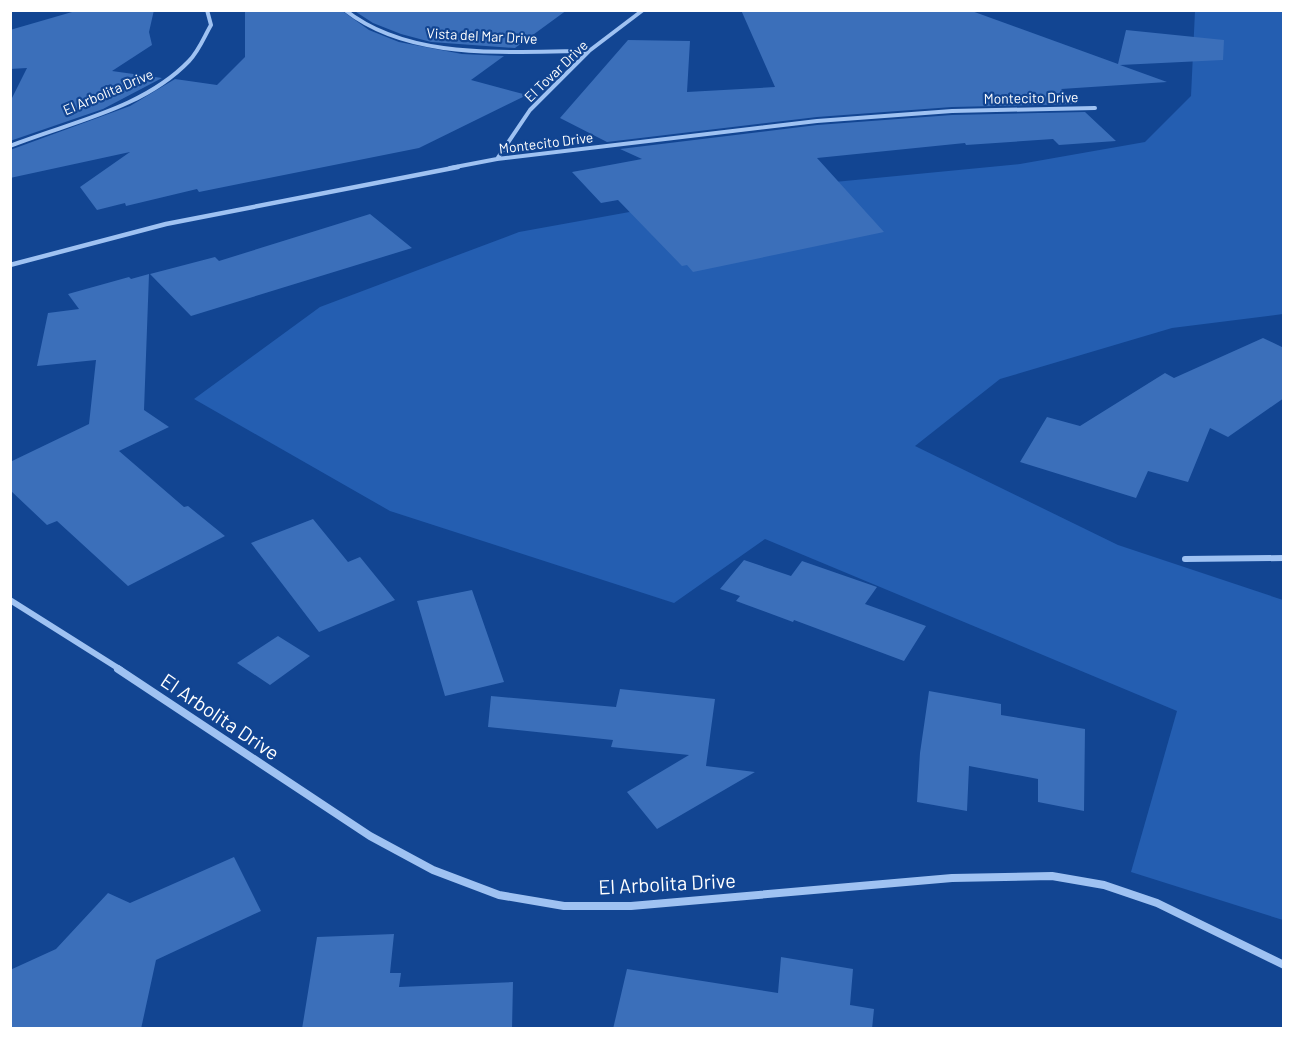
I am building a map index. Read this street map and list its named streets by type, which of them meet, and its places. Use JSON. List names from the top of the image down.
{
  "streets": {
    "street": [
      "Vista del Mar Drive",
      "El Tovar Drive",
      "El Arbolita Drive",
      "Montecito Drive"
    ]
  },
  "crossings": [
    ["Vista del Mar Drive", "El Tovar Drive"],
    ["El Tovar Drive", "Montecito Drive"]
  ]
}
